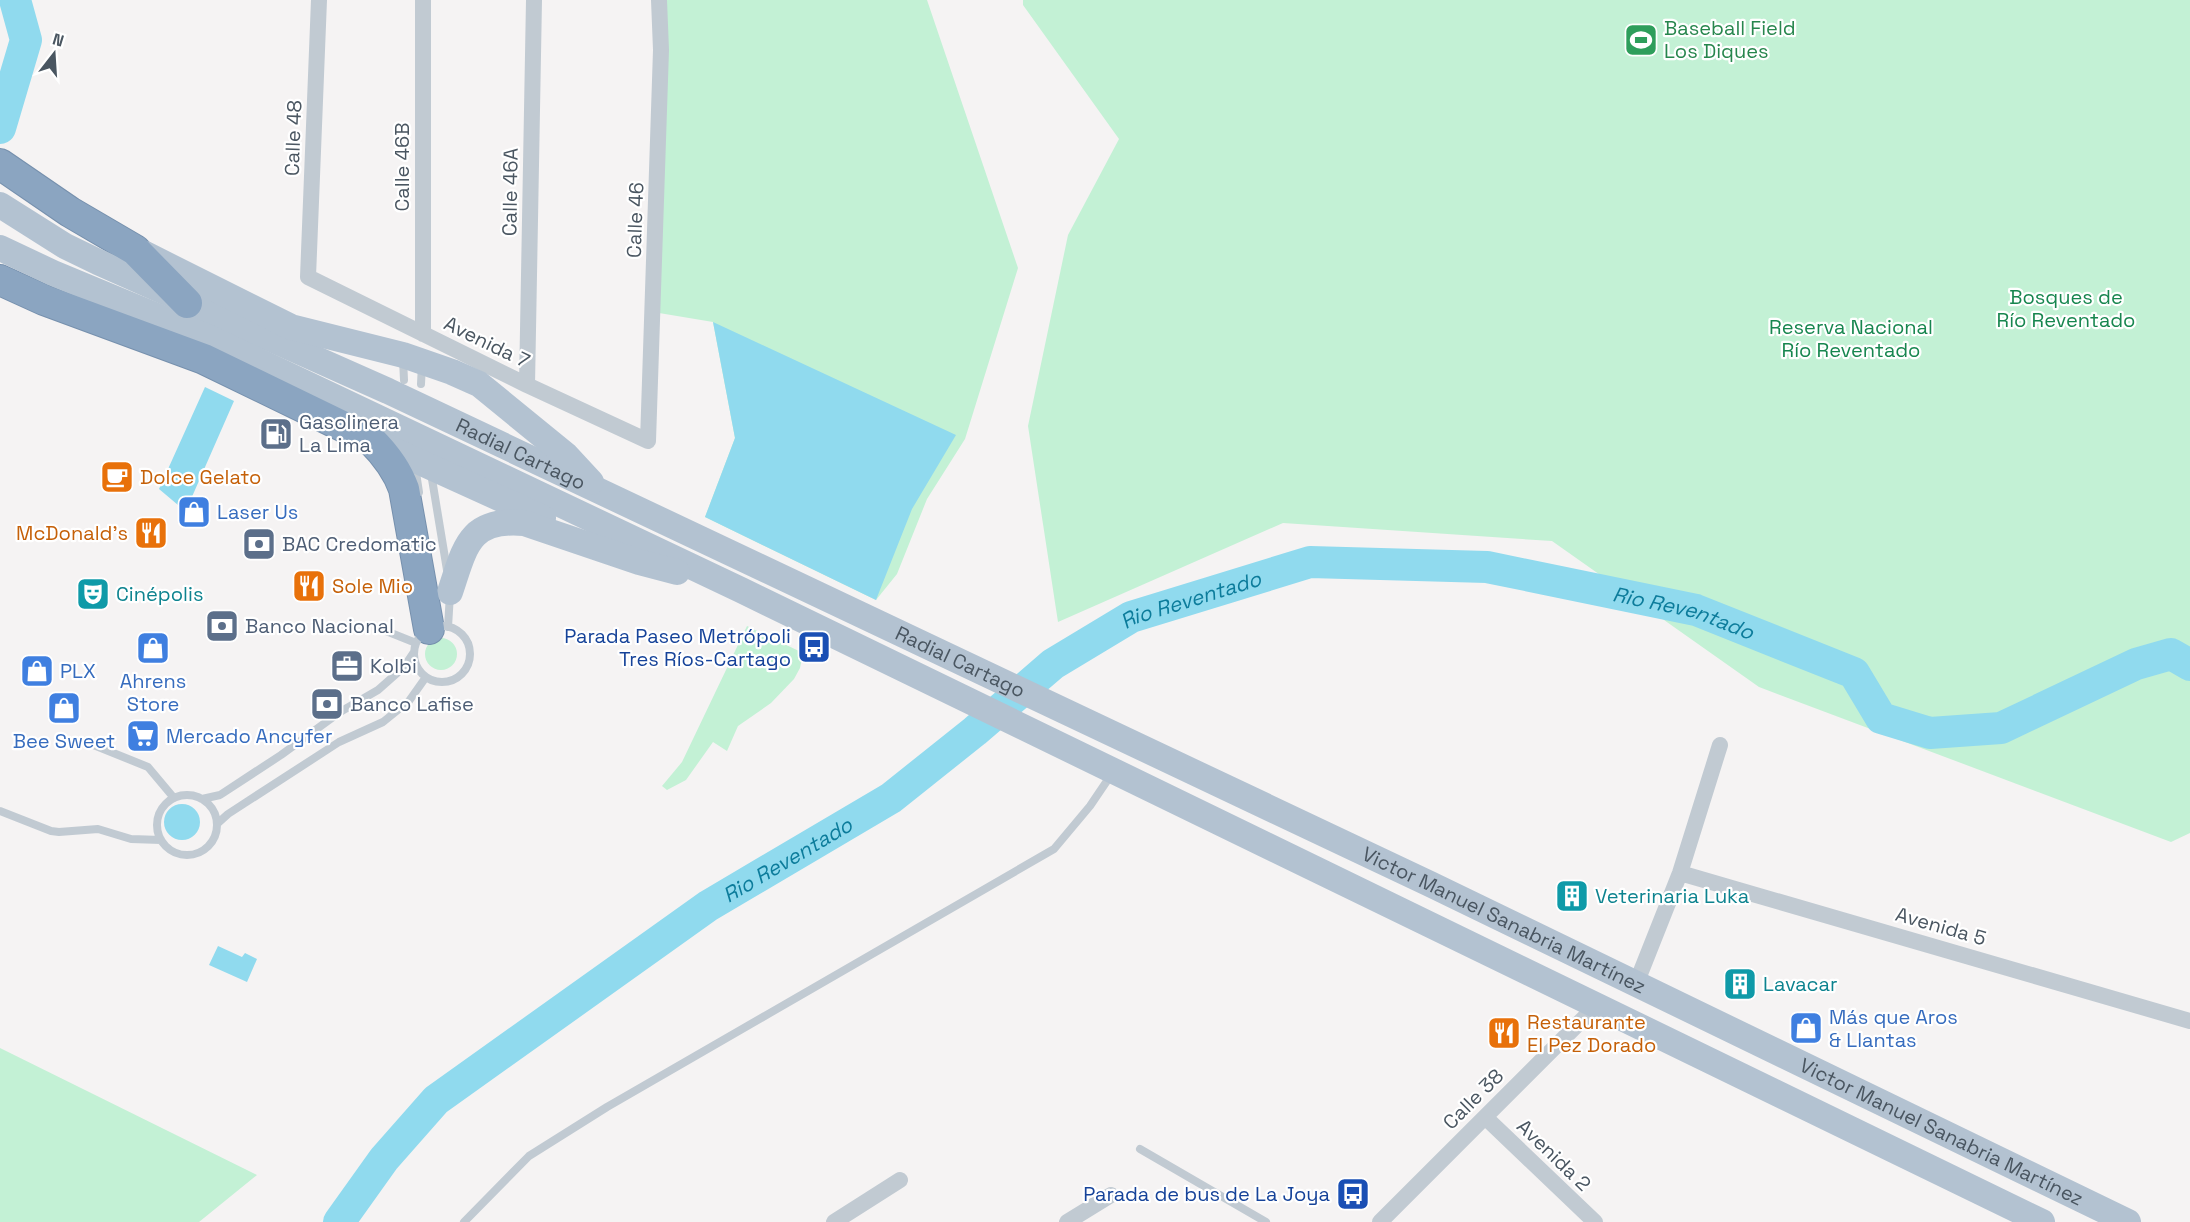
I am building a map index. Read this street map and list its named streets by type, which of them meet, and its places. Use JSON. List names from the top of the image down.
{
  "streets": {
    "main road": ["Radial Cartago", "Victor Manuel Sanabria Martínez"],
    "street": [
      "Calle 48",
      "Calle 46B",
      "Calle 46A",
      "Calle 46",
      "Avenida 7",
      "Avenida 5",
      "Calle 38",
      "Avenida 2"
    ]
  },
  "crossings": [
    ["Calle 48", "Avenida 7"],
    ["Calle 46B", "Avenida 7"],
    ["Calle 46A", "Avenida 7"],
    ["Calle 46", "Avenida 7"],
    ["Radial Cartago", "Victor Manuel Sanabria Martínez"],
    ["Victor Manuel Sanabria Martínez", "Calle 38"],
    ["Calle 38", "Avenida 2"]
  ],
  "water": ["Rio Reventado"],
  "parks": ["Bosques de Río Reventado", "Reserva Nacional Río Reventado"],
  "places": {
    "sports": ["Baseball Field Los Diques"],
    "fuel station": ["Gasolinera La Lima"],
    "cafe": ["Dolce Gelato"],
    "shop": [
      "Laser Us",
      "Ahrens Store",
      "PLX",
      "Bee Sweet",
      "Más que Aros & Llantas"
    ],
    "restaurant": ["McDonald's", "Sole Mio", "Restaurante El Pez Dorado"],
    "bank": ["BAC Credomatic", "Banco Nacional", "Banco Lafise"],
    "theatre": ["Cinépolis"],
    "bus stop": ["Parada Paseo Metrópoli Tres Ríos-Cartago", "Parada de bus de La Joya"],
    "office": ["Kolbi"],
    "supermarket": ["Mercado Ancyfer"],
    "building": ["Veterinaria Luka", "Lavacar"]
  },
  "north": "top"
}
